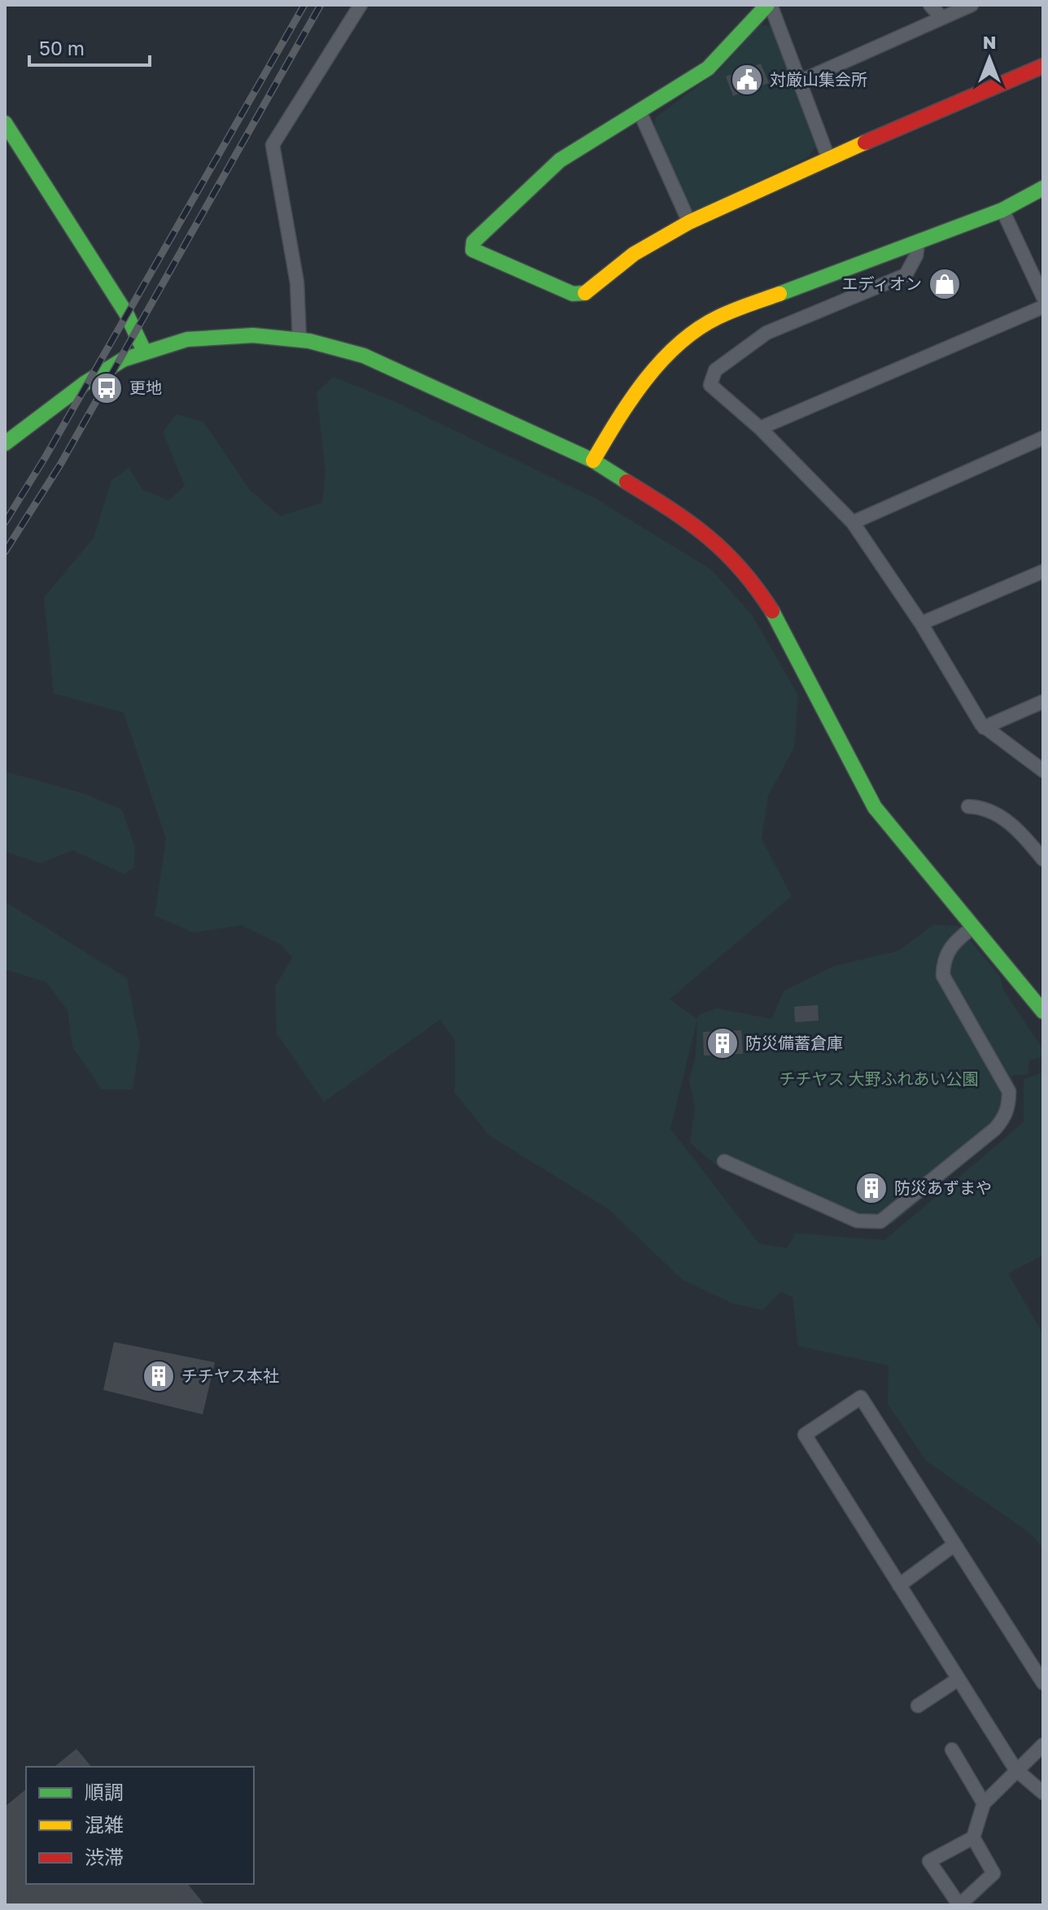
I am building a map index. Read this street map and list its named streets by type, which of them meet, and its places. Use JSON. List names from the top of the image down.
{
  "parks": ["チチヤス 大野ふれあい公園"],
  "places": {
    "public building": ["対厳山集会所"],
    "shop": ["エディオン"],
    "bus stop": ["更地"],
    "building": ["防災備蓄倉庫", "防災あずまや", "チチヤス本社"]
  },
  "legend": ["順調", "混雑", "渋滞"],
  "scale_bar": "50 m",
  "north": "top"
}
